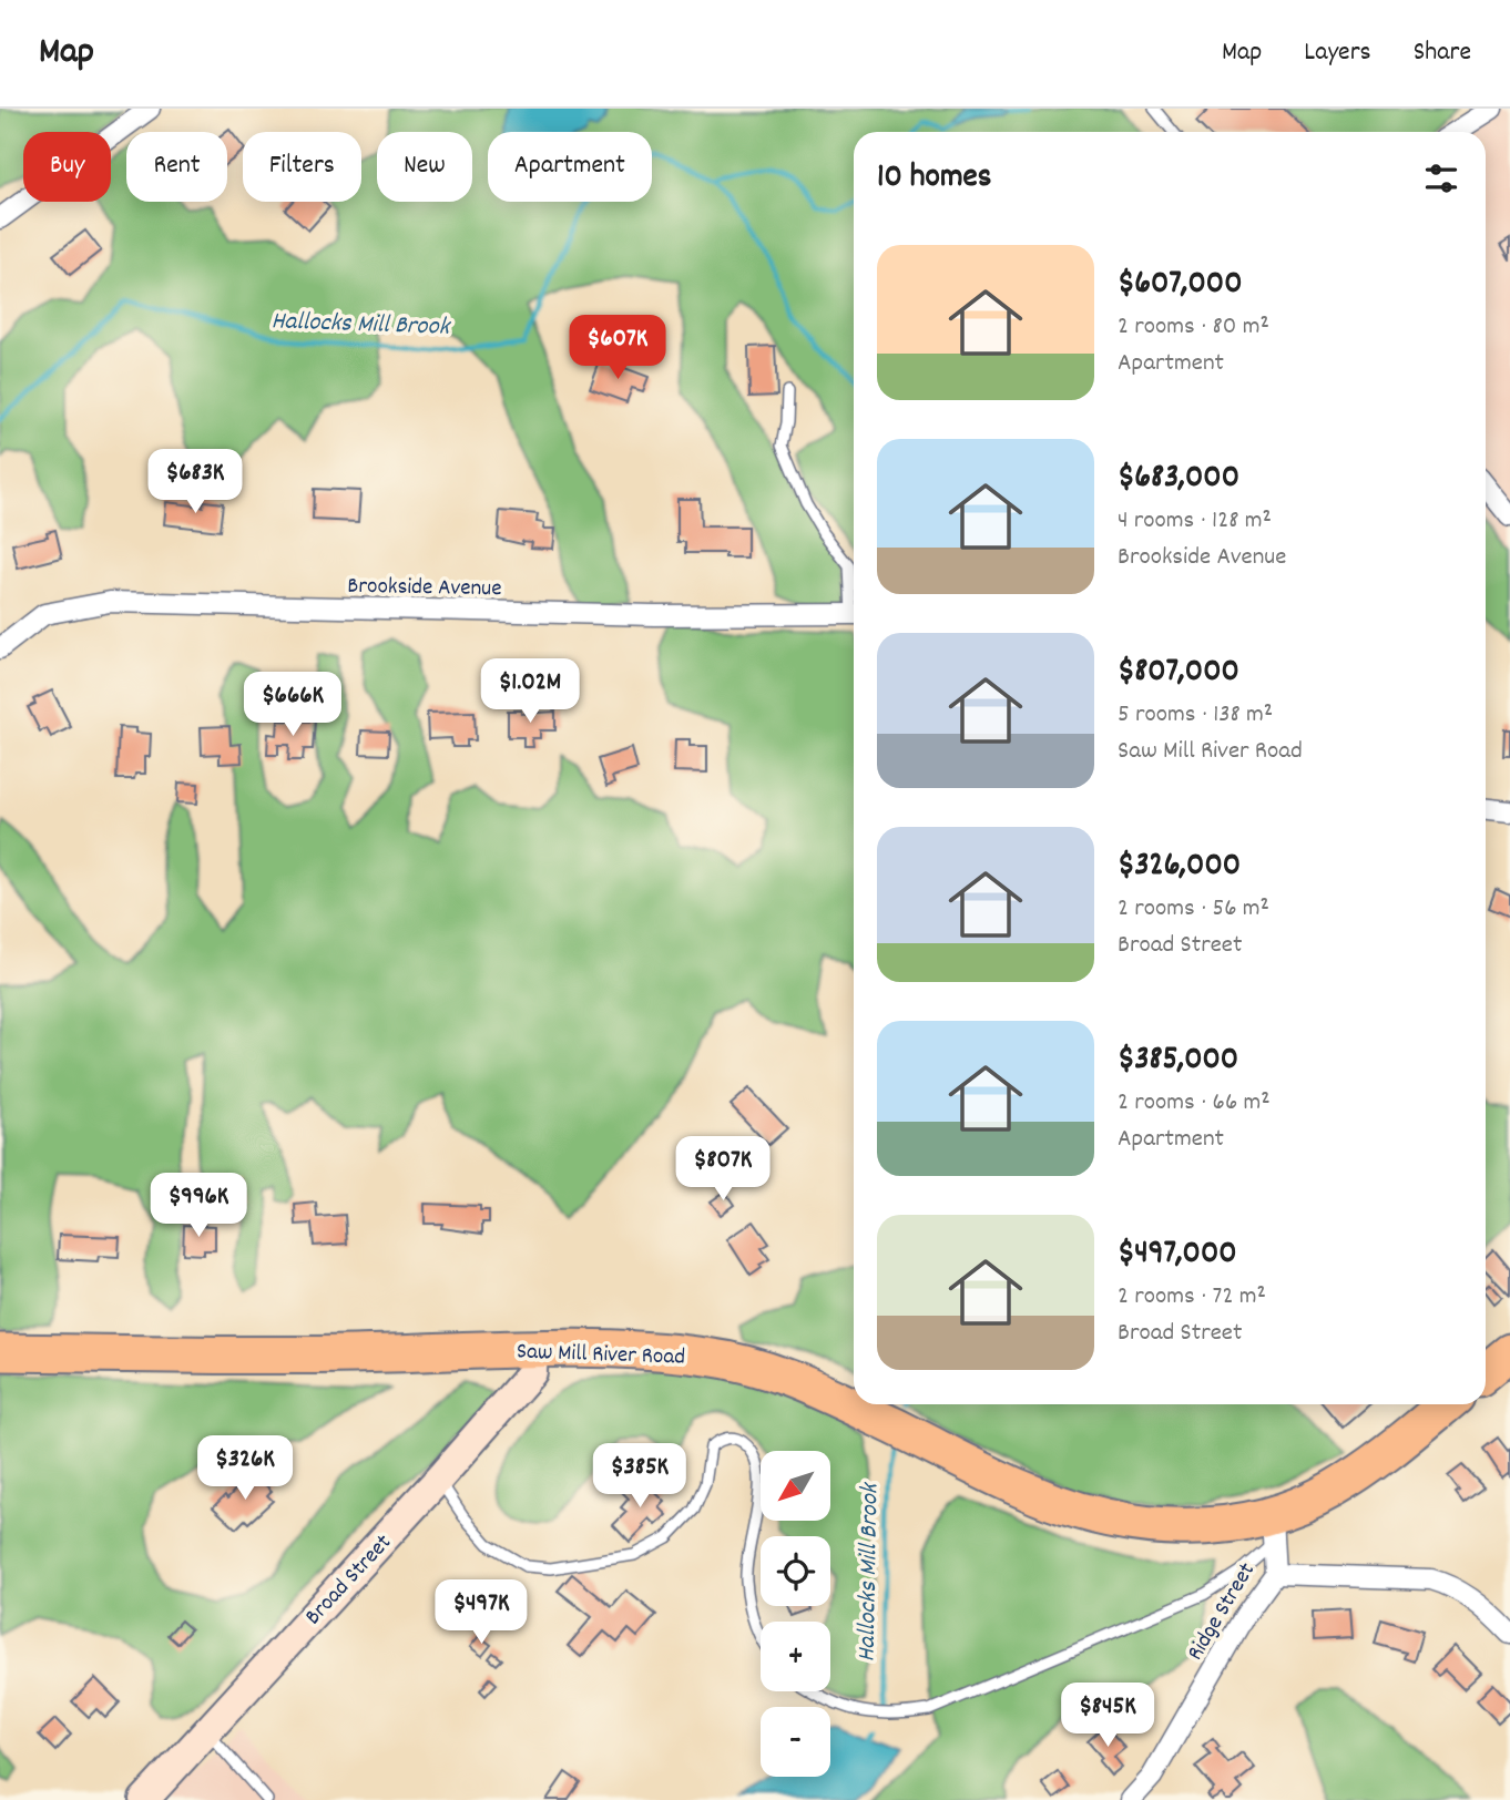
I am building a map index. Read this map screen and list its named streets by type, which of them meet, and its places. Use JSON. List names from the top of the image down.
{
  "streets": {
    "highway": ["Saw Mill River Road"],
    "street": ["Brookside Avenue", "Broad Street", "Ridge Street"]
  },
  "crossings": [
    ["Saw Mill River Road", "Broad Street"],
    ["Saw Mill River Road", "Ridge Street"]
  ],
  "water": ["Hallocks Mill Brook"],
  "north": "bottom left",
  "page": {
    "header": "Map",
    "nav": ["Map", "Layers", "Share"],
    "chip": [
      "Buy",
      "Rent",
      "Filters",
      "New",
      "Apartment"
    ],
    "heading": "10 homes",
    "list": [
      {
        "name": "$607,000",
        "note": "2 rooms · 80 m² · Apartment"
      },
      {
        "name": "$683,000",
        "note": "4 rooms · 128 m² · Brookside Avenue"
      },
      {
        "name": "$807,000",
        "note": "5 rooms · 138 m² · Saw Mill River Road"
      },
      {
        "name": "$326,000",
        "note": "2 rooms · 56 m² · Broad Street"
      },
      {
        "name": "$385,000",
        "note": "2 rooms · 66 m² · Apartment"
      },
      {
        "name": "$497,000",
        "note": "2 rooms · 72 m² · Broad Street"
      }
    ],
    "price": [
      "$607K",
      "$683K",
      "$1.02M",
      "$666K",
      "$807K",
      "$996K",
      "$326K",
      "$385K",
      "$497K",
      "$845K"
    ],
    "map_buttons": ["+", "−"]
  }
}
